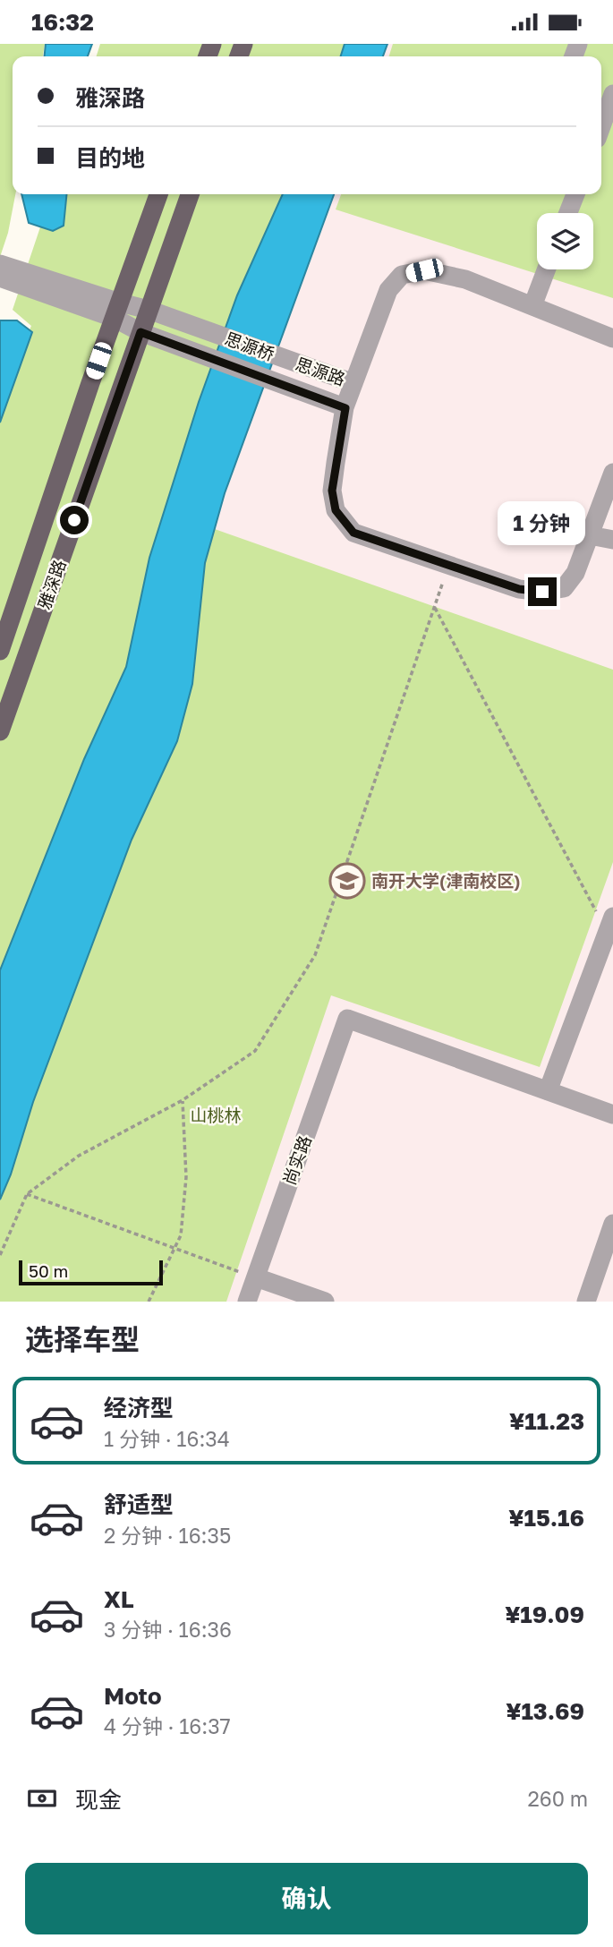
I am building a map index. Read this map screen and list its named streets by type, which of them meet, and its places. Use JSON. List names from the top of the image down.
{
  "streets": {
    "main road": ["雅深路"],
    "street": ["思源桥", "思源路", "尚实路"]
  },
  "crossings": [
    ["思源桥", "思源路"],
    ["思源桥", "雅深路"]
  ],
  "parks": ["山桃林"],
  "places": {
    "school or university": ["南开大学(津南校区)"]
  },
  "scale_bar": "50 m",
  "page": {
    "status": "16:32",
    "banner": ["雅深路", "目的地"],
    "bubble": "1 分钟",
    "scale": "50 m",
    "heading": "选择车型",
    "list": [
      {
        "name": "经济型",
        "note": "1 分钟 · 16:34",
        "value": "¥11.23"
      },
      {
        "name": "舒适型",
        "note": "2 分钟 · 16:35",
        "value": "¥15.16"
      },
      {
        "name": "XL",
        "note": "3 分钟 · 16:36",
        "value": "¥19.09"
      },
      {
        "name": "Moto",
        "note": "4 分钟 · 16:37",
        "value": "¥13.69"
      }
    ],
    "pay": ["现金", "260 m"],
    "buttons": "确认"
  }
}
